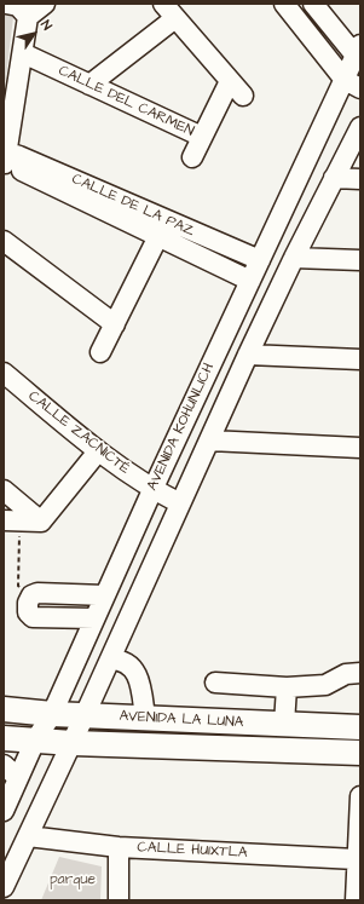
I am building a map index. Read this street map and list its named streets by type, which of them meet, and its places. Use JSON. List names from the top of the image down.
{
  "streets": {
    "main road": ["AVENIDA LA LUNA"],
    "street": [
      "CALLE DEL CARMEN",
      "CALLE DE LA PAZ",
      "AVENIDA KOHUNLICH",
      "CALLE ZACNICTÉ",
      "CALLE HUIXTLA"
    ]
  },
  "crossings": [
    ["CALLE DE LA PAZ", "AVENIDA KOHUNLICH"],
    ["AVENIDA KOHUNLICH", "CALLE ZACNICTÉ"],
    ["AVENIDA KOHUNLICH", "AVENIDA LA LUNA"],
    ["AVENIDA KOHUNLICH", "CALLE HUIXTLA"]
  ],
  "parks": ["parque"],
  "north": "top right"
}
